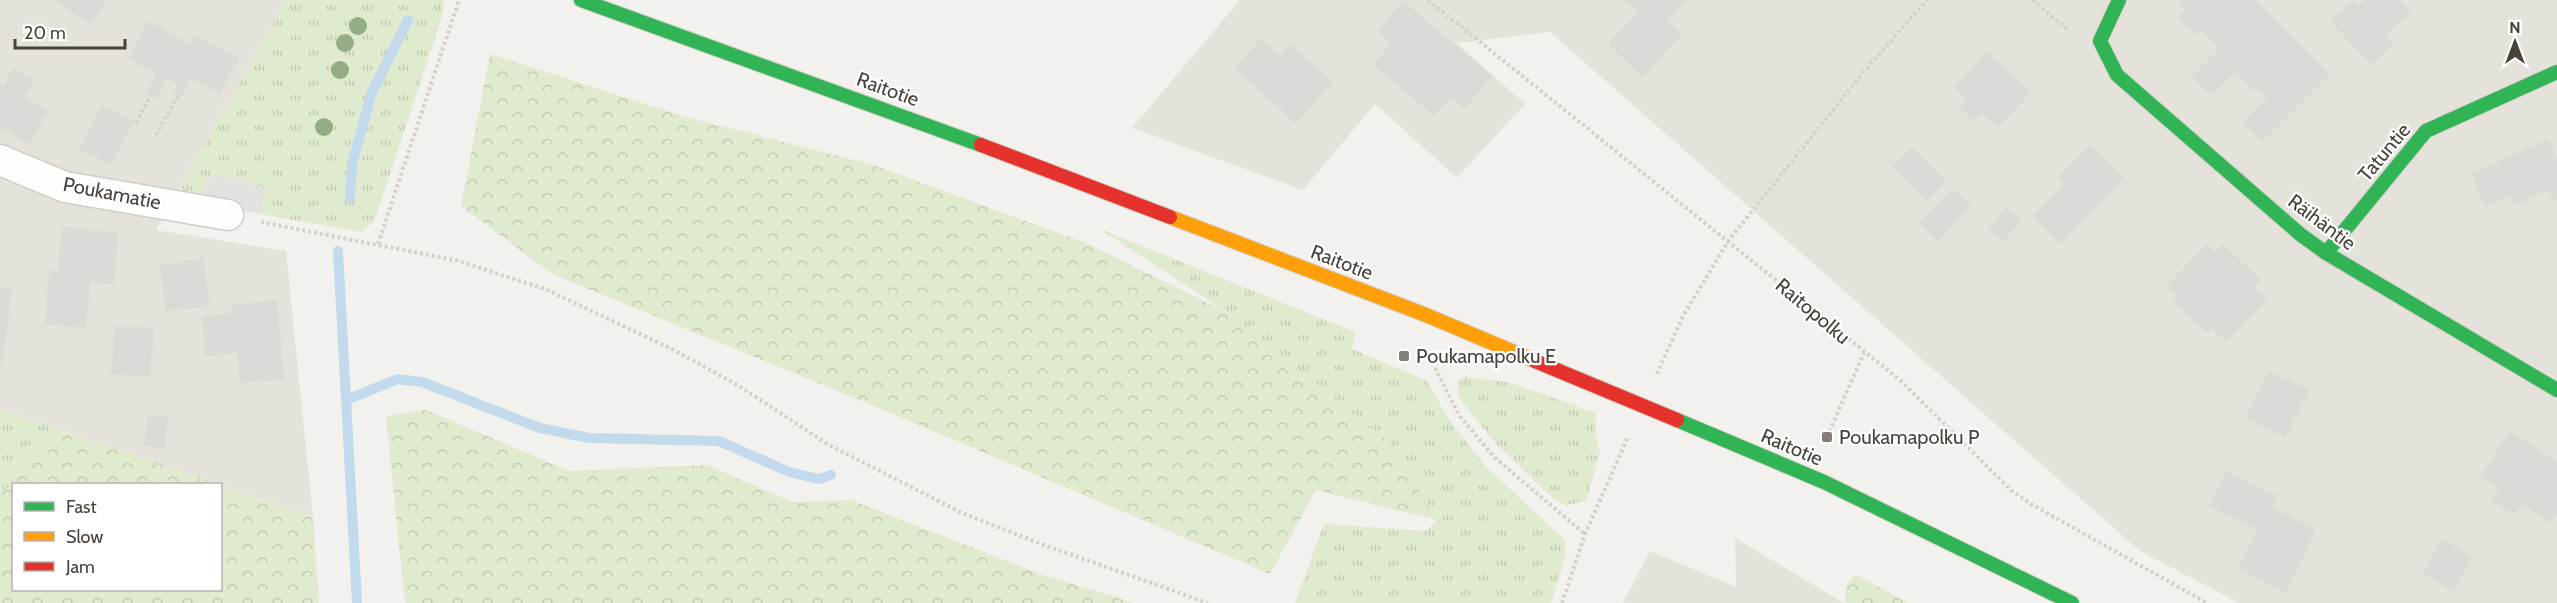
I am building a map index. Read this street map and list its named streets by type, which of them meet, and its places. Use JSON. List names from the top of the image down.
{
  "streets": {
    "main road": ["Raitotie", "Tatuntie", "Räihäntie"],
    "street": ["Poukamatie"],
    "path": ["Raitopolku"]
  },
  "crossings": [
    ["Tatuntie", "Räihäntie"]
  ],
  "places": {
    "transit": ["Poukamapolku E", "Poukamapolku P"]
  },
  "legend": ["Fast", "Slow", "Jam"],
  "scale_bar": "20 m",
  "north": "top"
}
